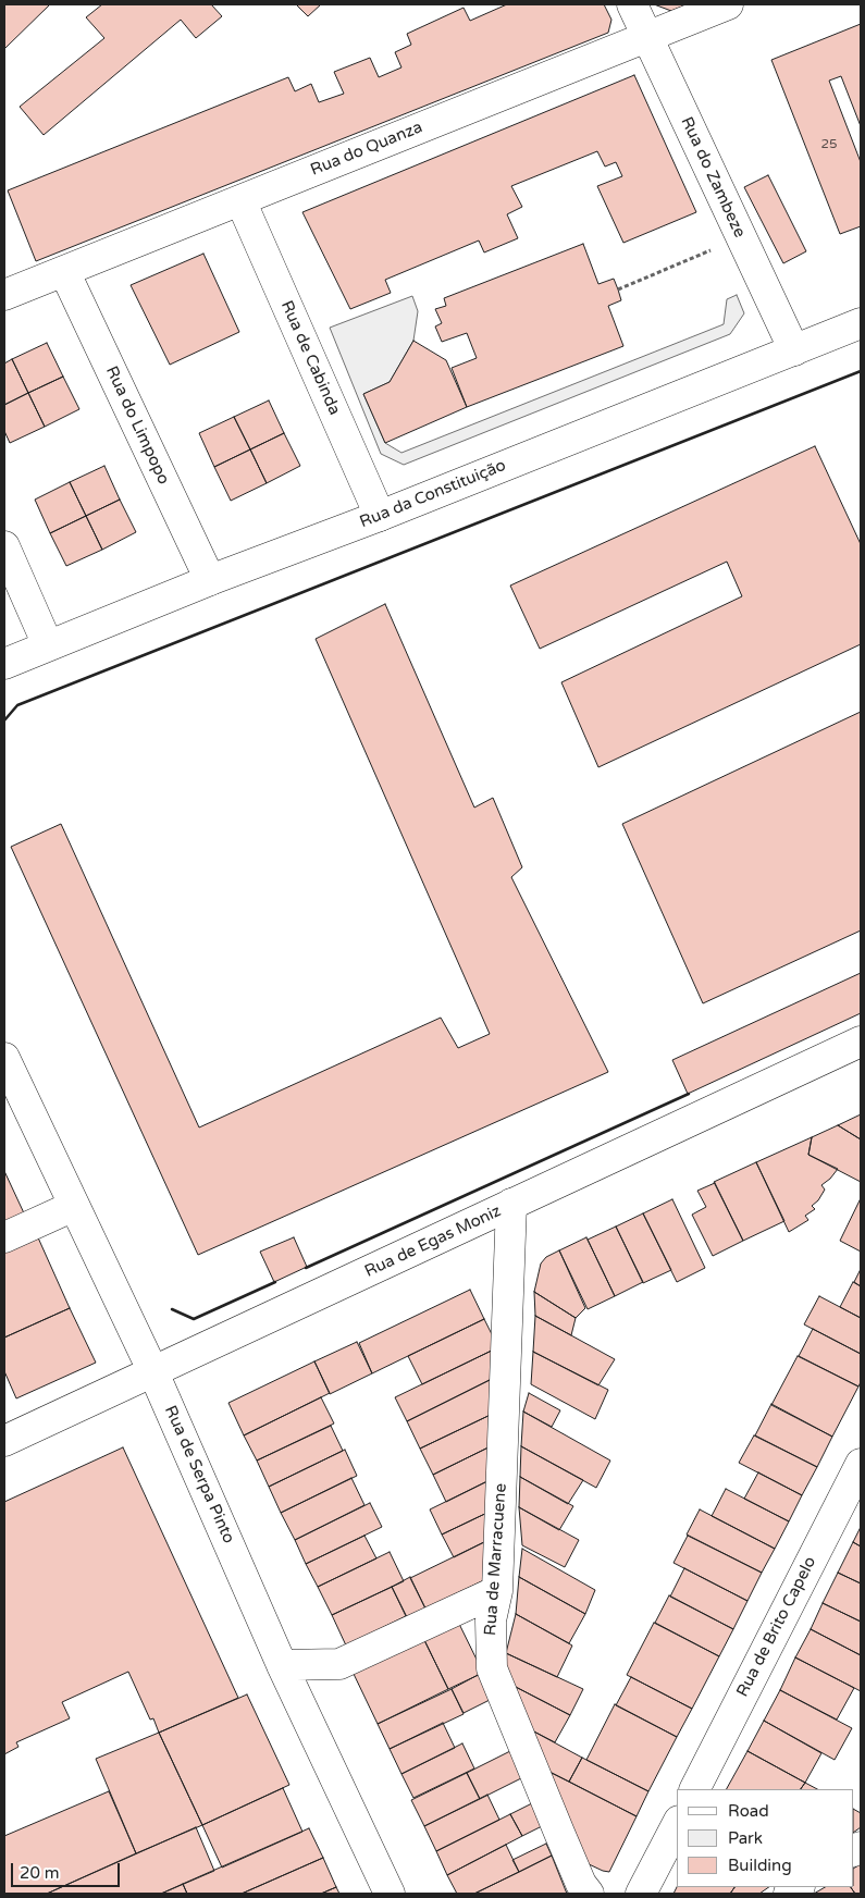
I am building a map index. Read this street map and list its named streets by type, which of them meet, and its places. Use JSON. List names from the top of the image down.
{
  "streets": {
    "street": [
      "Rua do Quanza",
      "Rua do Zambeze",
      "Rua de Cabinda",
      "Rua do Limpopo",
      "Rua da Constituição",
      "Rua de Egas Moniz",
      "Rua de Serpa Pinto",
      "Rua de Marracuene",
      "Rua de Brito Capelo"
    ]
  },
  "crossings": [
    ["Rua do Quanza", "Rua do Zambeze"],
    ["Rua do Quanza", "Rua de Cabinda"],
    ["Rua do Quanza", "Rua do Limpopo"],
    ["Rua do Zambeze", "Rua da Constituição"],
    ["Rua de Cabinda", "Rua da Constituição"],
    ["Rua do Limpopo", "Rua da Constituição"],
    ["Rua de Egas Moniz", "Rua de Serpa Pinto"],
    ["Rua de Egas Moniz", "Rua de Marracuene"]
  ],
  "house_numbers": ["25"],
  "legend": ["Road", "Park", "Building"],
  "scale_bar": "20 m"
}
